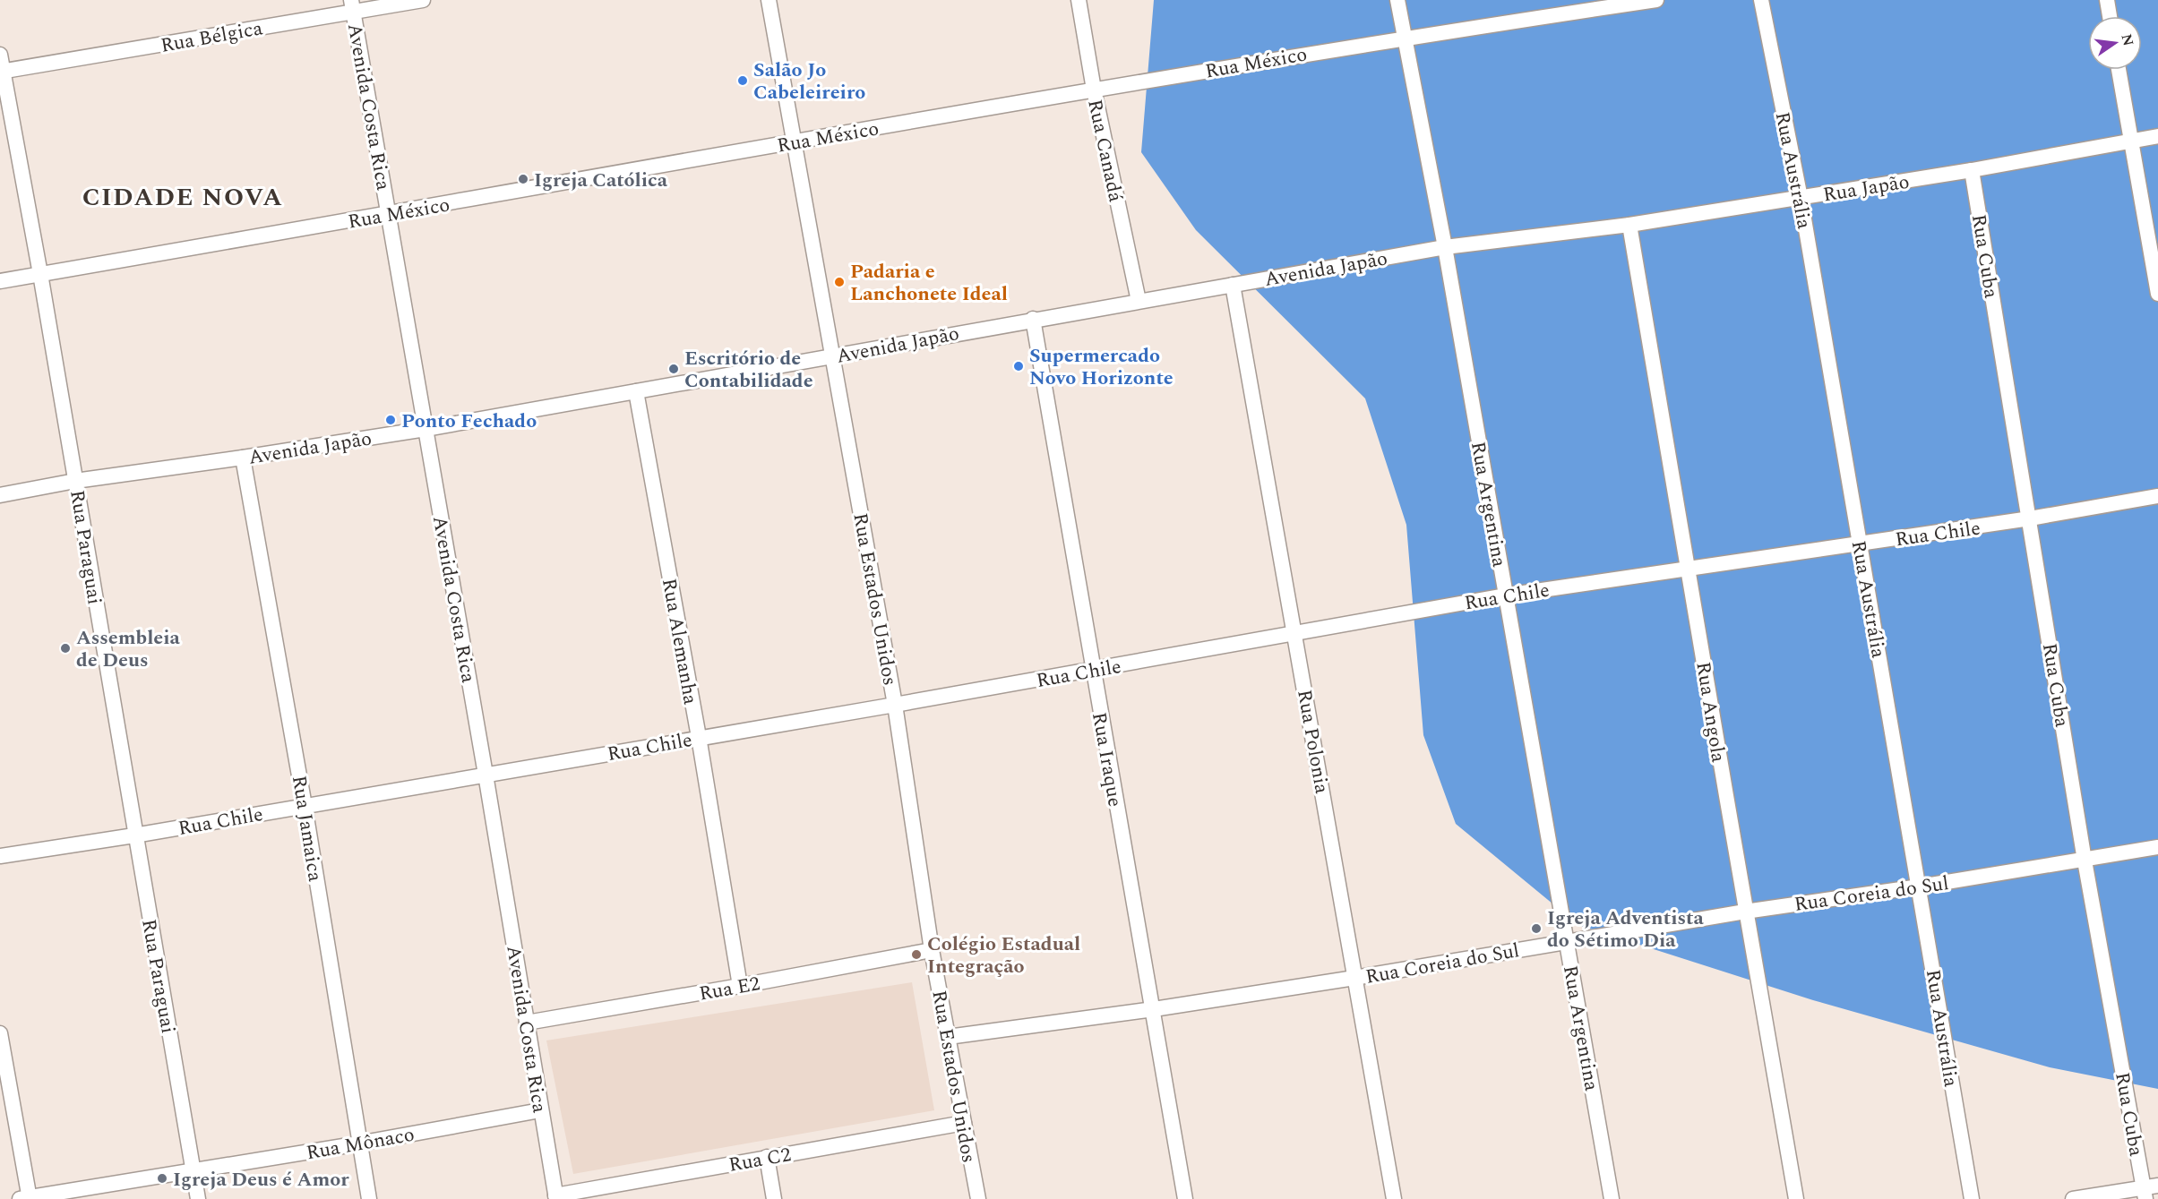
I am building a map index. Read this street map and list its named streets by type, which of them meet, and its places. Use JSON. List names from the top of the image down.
{
  "streets": {
    "street": [
      "Rua Bélgica",
      "Rua México",
      "Avenida Costa Rica",
      "Rua Canadá",
      "Rua Austrália",
      "Rua Japão",
      "Rua Cuba",
      "Avenida Japão",
      "Rua Argentina",
      "Rua Chile",
      "Rua Paraguai",
      "Rua Estados Unidos",
      "Rua Alemanha",
      "Rua Angola",
      "Rua Polonia",
      "Rua Iraque",
      "Rua Jamaica",
      "Rua Coreia do Sul",
      "Rua E2",
      "Rua Mônaco",
      "Rua C2"
    ]
  },
  "crossings": [
    ["Rua Bélgica", "Avenida Costa Rica"],
    ["Rua Bélgica", "Rua Paraguai"],
    ["Rua México", "Avenida Costa Rica"],
    ["Rua México", "Rua Canadá"],
    ["Rua México", "Rua Argentina"],
    ["Rua México", "Rua Paraguai"],
    ["Rua México", "Rua Estados Unidos"],
    ["Avenida Costa Rica", "Avenida Japão"],
    ["Avenida Costa Rica", "Rua Chile"],
    ["Avenida Costa Rica", "Rua E2"],
    ["Avenida Costa Rica", "Rua Mônaco"],
    ["Avenida Costa Rica", "Rua C2"],
    ["Rua Canadá", "Avenida Japão"],
    ["Rua Austrália", "Rua Japão"],
    ["Rua Austrália", "Rua Chile"],
    ["Rua Austrália", "Rua Coreia do Sul"],
    ["Rua Japão", "Rua Cuba"],
    ["Rua Japão", "Avenida Japão"],
    ["Rua Japão", "Rua Argentina"],
    ["Rua Japão", "Rua Angola"],
    ["Rua Cuba", "Rua Chile"],
    ["Rua Cuba", "Rua Coreia do Sul"],
    ["Avenida Japão", "Rua Argentina"],
    ["Avenida Japão", "Rua Paraguai"],
    ["Avenida Japão", "Rua Estados Unidos"],
    ["Avenida Japão", "Rua Alemanha"],
    ["Avenida Japão", "Rua Polonia"],
    ["Avenida Japão", "Rua Iraque"],
    ["Avenida Japão", "Rua Jamaica"],
    ["Rua Argentina", "Rua Chile"],
    ["Rua Argentina", "Rua Coreia do Sul"],
    ["Rua Chile", "Rua Paraguai"],
    ["Rua Chile", "Rua Estados Unidos"],
    ["Rua Chile", "Rua Alemanha"],
    ["Rua Chile", "Rua Angola"],
    ["Rua Chile", "Rua Polonia"],
    ["Rua Chile", "Rua Iraque"],
    ["Rua Chile", "Rua Jamaica"],
    ["Rua Paraguai", "Rua Mônaco"],
    ["Rua Estados Unidos", "Rua Coreia do Sul"],
    ["Rua Estados Unidos", "Rua E2"],
    ["Rua Estados Unidos", "Rua C2"],
    ["Rua Alemanha", "Rua E2"],
    ["Rua Angola", "Rua Coreia do Sul"],
    ["Rua Polonia", "Rua Coreia do Sul"],
    ["Rua Iraque", "Rua Coreia do Sul"],
    ["Rua Jamaica", "Rua Mônaco"]
  ],
  "districts": ["CIDADE NOVA"],
  "places": [
    "Salão Jo Cabeleireiro",
    "Igreja Católica",
    "Padaria e Lanchonete Ideal",
    "Supermercado Novo Horizonte",
    "Escritório de Contabilidade",
    "Ponto Fechado",
    "Assembleia de Deus",
    "Igreja Adventista do Sétimo Dia",
    "Colégio Estadual Integração",
    "Igreja Deus é Amor"
  ],
  "north": "right"
}
